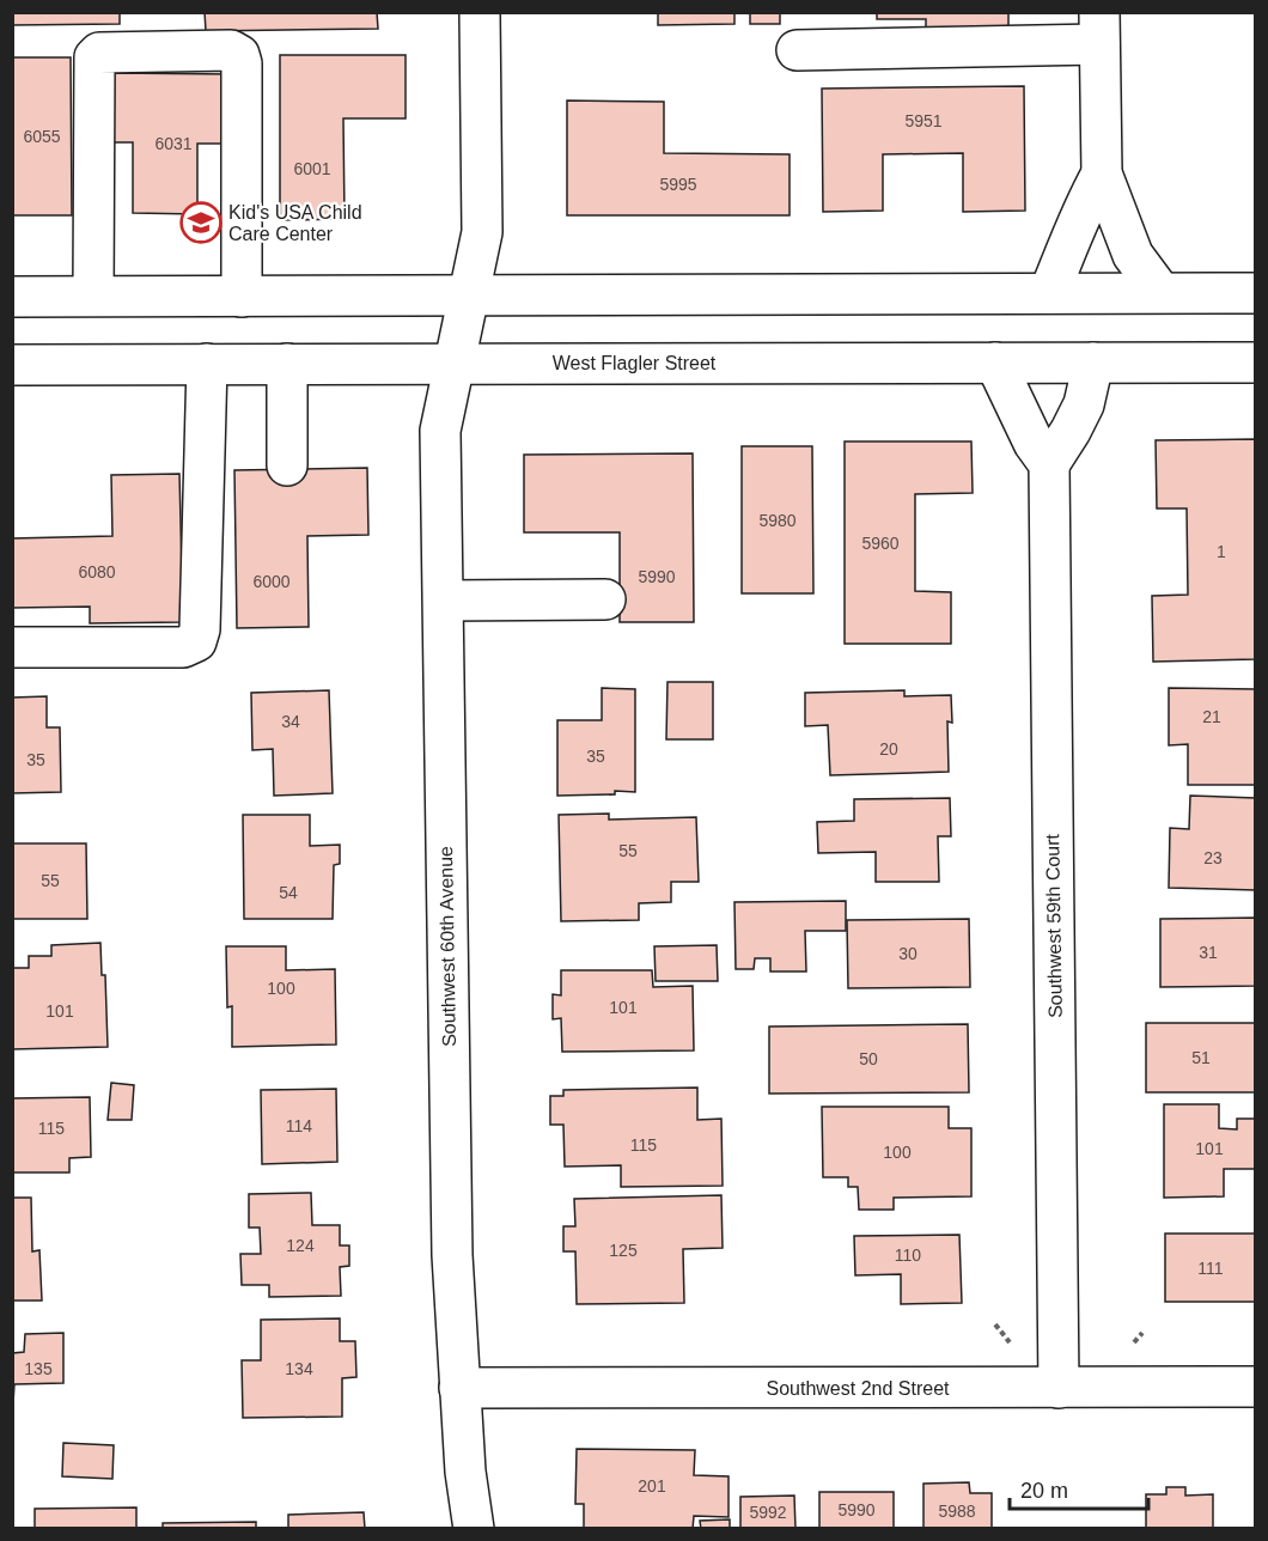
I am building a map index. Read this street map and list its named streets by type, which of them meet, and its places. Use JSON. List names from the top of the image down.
{
  "streets": {
    "street": [
      "West Flagler Street",
      "Southwest 59th Court",
      "Southwest 60th Avenue",
      "Southwest 2nd Street"
    ]
  },
  "crossings": [
    ["West Flagler Street", "Southwest 60th Avenue"],
    ["Southwest 59th Court", "Southwest 2nd Street"],
    ["Southwest 60th Avenue", "Southwest 2nd Street"]
  ],
  "places": {
    "school or university": ["Kid's USA Child Care Center"]
  },
  "house_numbers": [
    "5951",
    "6055",
    "6031",
    "6001",
    "5995",
    "5980",
    "5960",
    "1",
    "6080",
    "5990",
    "6000",
    "21",
    "34",
    "20",
    "35",
    "35",
    "55",
    "23",
    "55",
    "54",
    "31",
    "30",
    "100",
    "101",
    "101",
    "51",
    "50",
    "114",
    "115",
    "115",
    "101",
    "100",
    "124",
    "125",
    "110",
    "111",
    "135",
    "134",
    "201",
    "5990",
    "5988",
    "5992"
  ],
  "scale_bar": "20 m"
}
